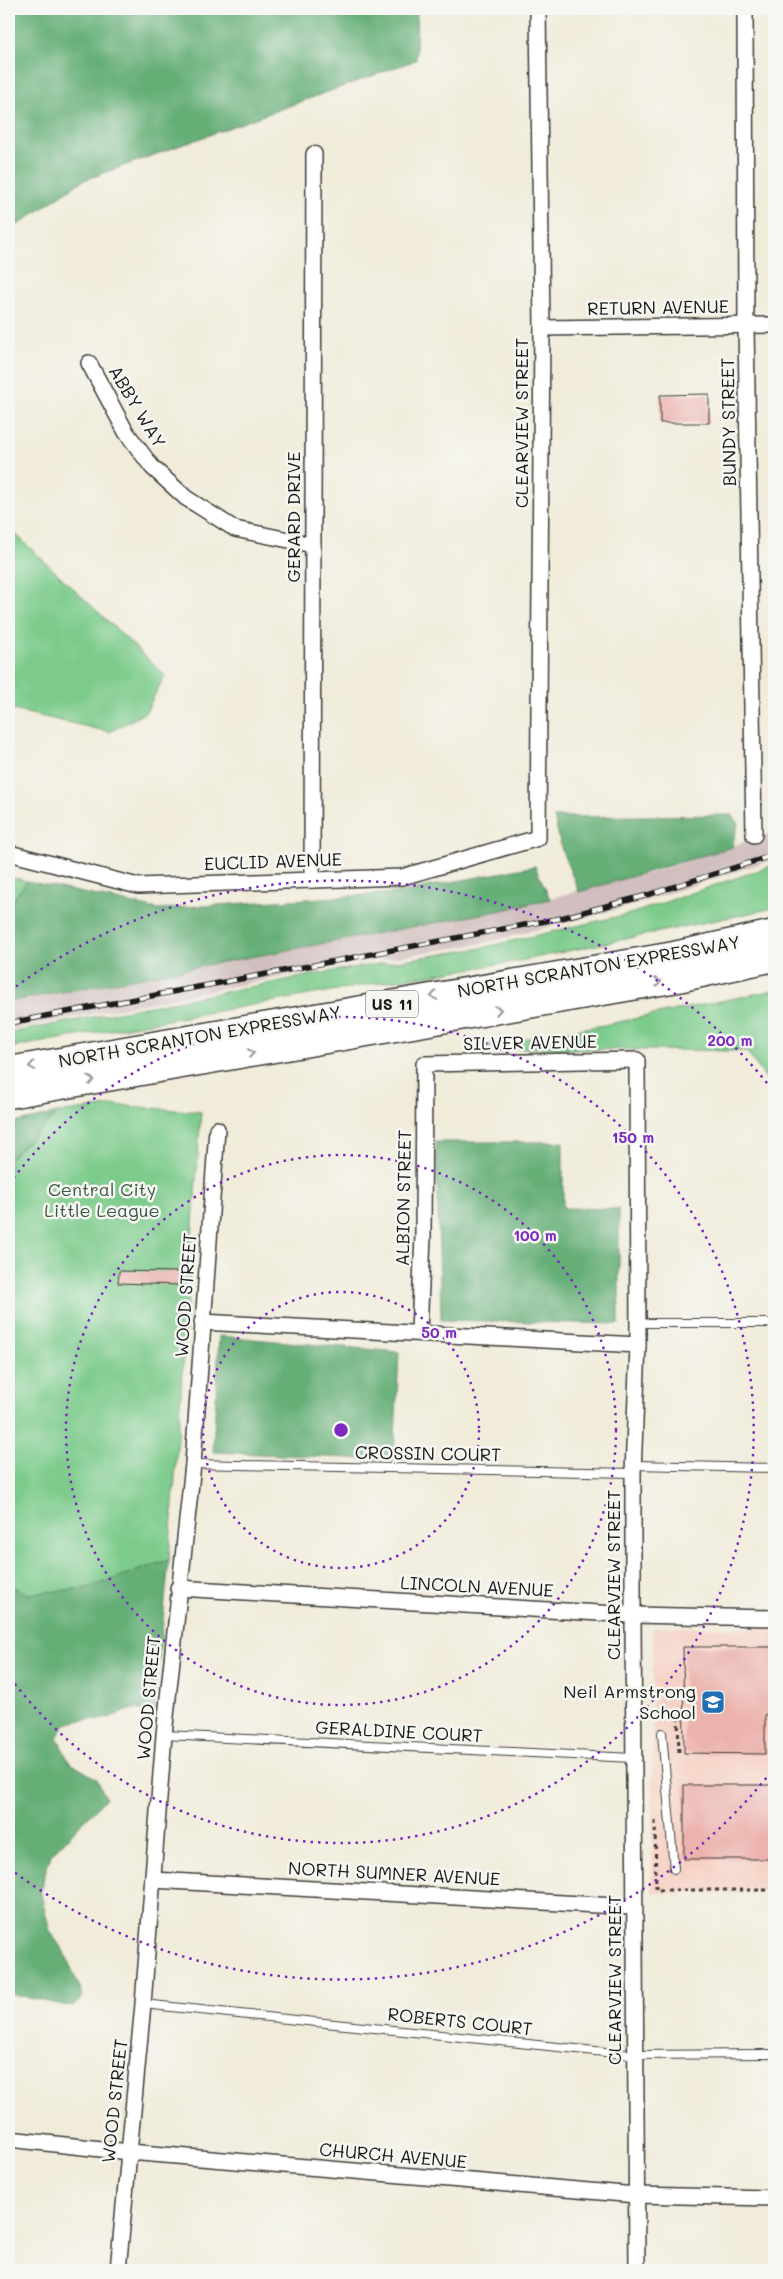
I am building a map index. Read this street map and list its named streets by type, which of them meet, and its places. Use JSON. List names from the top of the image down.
{
  "streets": {
    "highway": ["NORTH SCRANTON EXPRESSWAY", "US 11"],
    "street": [
      "RETURN AVENUE",
      "ABBY WAY",
      "BUNDY STREET",
      "CLEARVIEW STREET",
      "GERARD DRIVE",
      "EUCLID AVENUE",
      "SILVER AVENUE",
      "ALBION STREET",
      "WOOD STREET",
      "LINCOLN AVENUE",
      "NORTH SUMNER AVENUE",
      "CHURCH AVENUE"
    ],
    "lane": ["CROSSIN COURT", "GERALDINE COURT", "ROBERTS COURT"]
  },
  "crossings": [
    ["RETURN AVENUE", "BUNDY STREET"],
    ["RETURN AVENUE", "CLEARVIEW STREET"],
    ["ABBY WAY", "GERARD DRIVE"],
    ["CLEARVIEW STREET", "EUCLID AVENUE"],
    ["CLEARVIEW STREET", "SILVER AVENUE"],
    ["CLEARVIEW STREET", "CROSSIN COURT"],
    ["CLEARVIEW STREET", "LINCOLN AVENUE"],
    ["CLEARVIEW STREET", "GERALDINE COURT"],
    ["CLEARVIEW STREET", "NORTH SUMNER AVENUE"],
    ["CLEARVIEW STREET", "ROBERTS COURT"],
    ["CLEARVIEW STREET", "CHURCH AVENUE"],
    ["GERARD DRIVE", "EUCLID AVENUE"],
    ["SILVER AVENUE", "ALBION STREET"],
    ["WOOD STREET", "CROSSIN COURT"],
    ["WOOD STREET", "LINCOLN AVENUE"],
    ["WOOD STREET", "GERALDINE COURT"],
    ["WOOD STREET", "NORTH SUMNER AVENUE"],
    ["WOOD STREET", "ROBERTS COURT"],
    ["WOOD STREET", "CHURCH AVENUE"]
  ],
  "parks": ["Central City Little League"],
  "places": {
    "school or university": ["Neil Armstrong School"]
  },
  "rings": [
    "200 m",
    "150 m",
    "100 m",
    "50 m"
  ]
}
